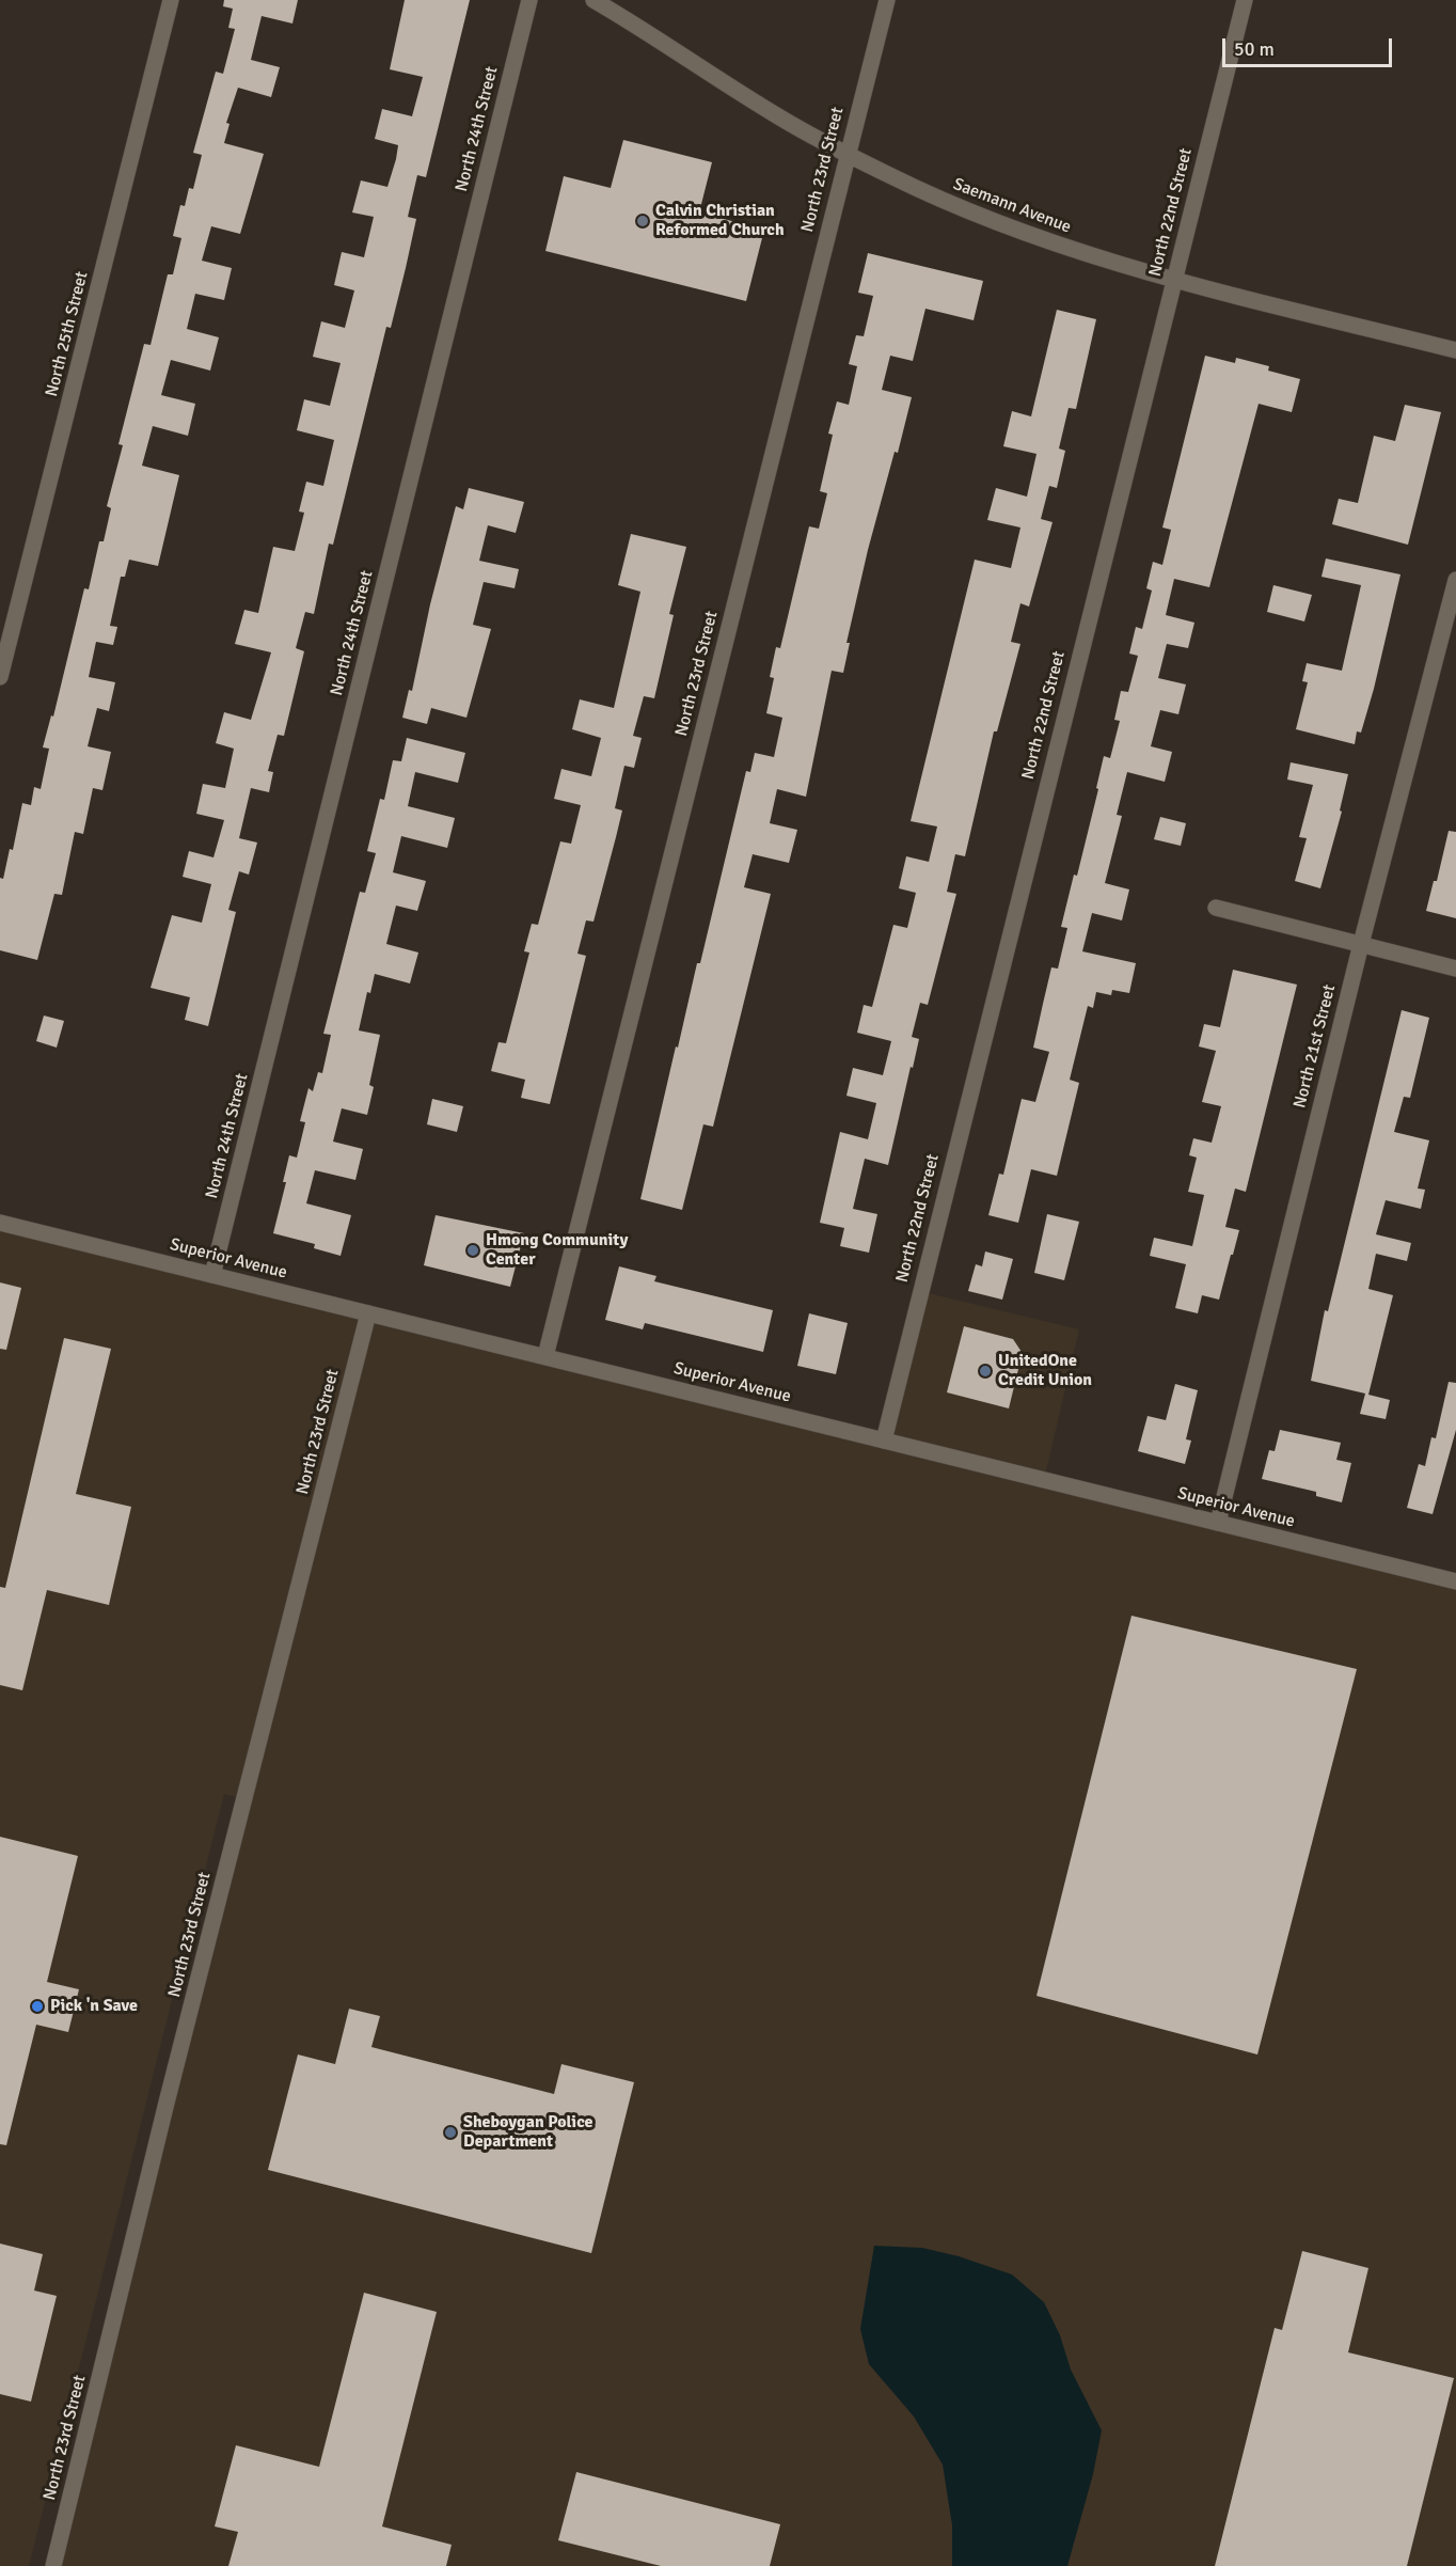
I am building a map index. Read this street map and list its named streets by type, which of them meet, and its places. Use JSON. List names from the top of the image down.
{
  "streets": {
    "street": [
      "North 24th Street",
      "North 23rd Street",
      "Saemann Avenue",
      "North 22nd Street",
      "North 25th Street",
      "North 21st Street",
      "Superior Avenue"
    ]
  },
  "crossings": [
    ["North 24th Street", "Superior Avenue"],
    ["North 23rd Street", "Saemann Avenue"],
    ["North 23rd Street", "Superior Avenue"],
    ["Saemann Avenue", "North 22nd Street"],
    ["North 22nd Street", "Superior Avenue"],
    ["North 21st Street", "Superior Avenue"]
  ],
  "places": [
    "Calvin Christian Reformed Church",
    "Hmong Community Center",
    "UnitedOne Credit Union",
    "Pick 'n Save",
    "Sheboygan Police Department"
  ],
  "scale_bar": "50 m"
}
